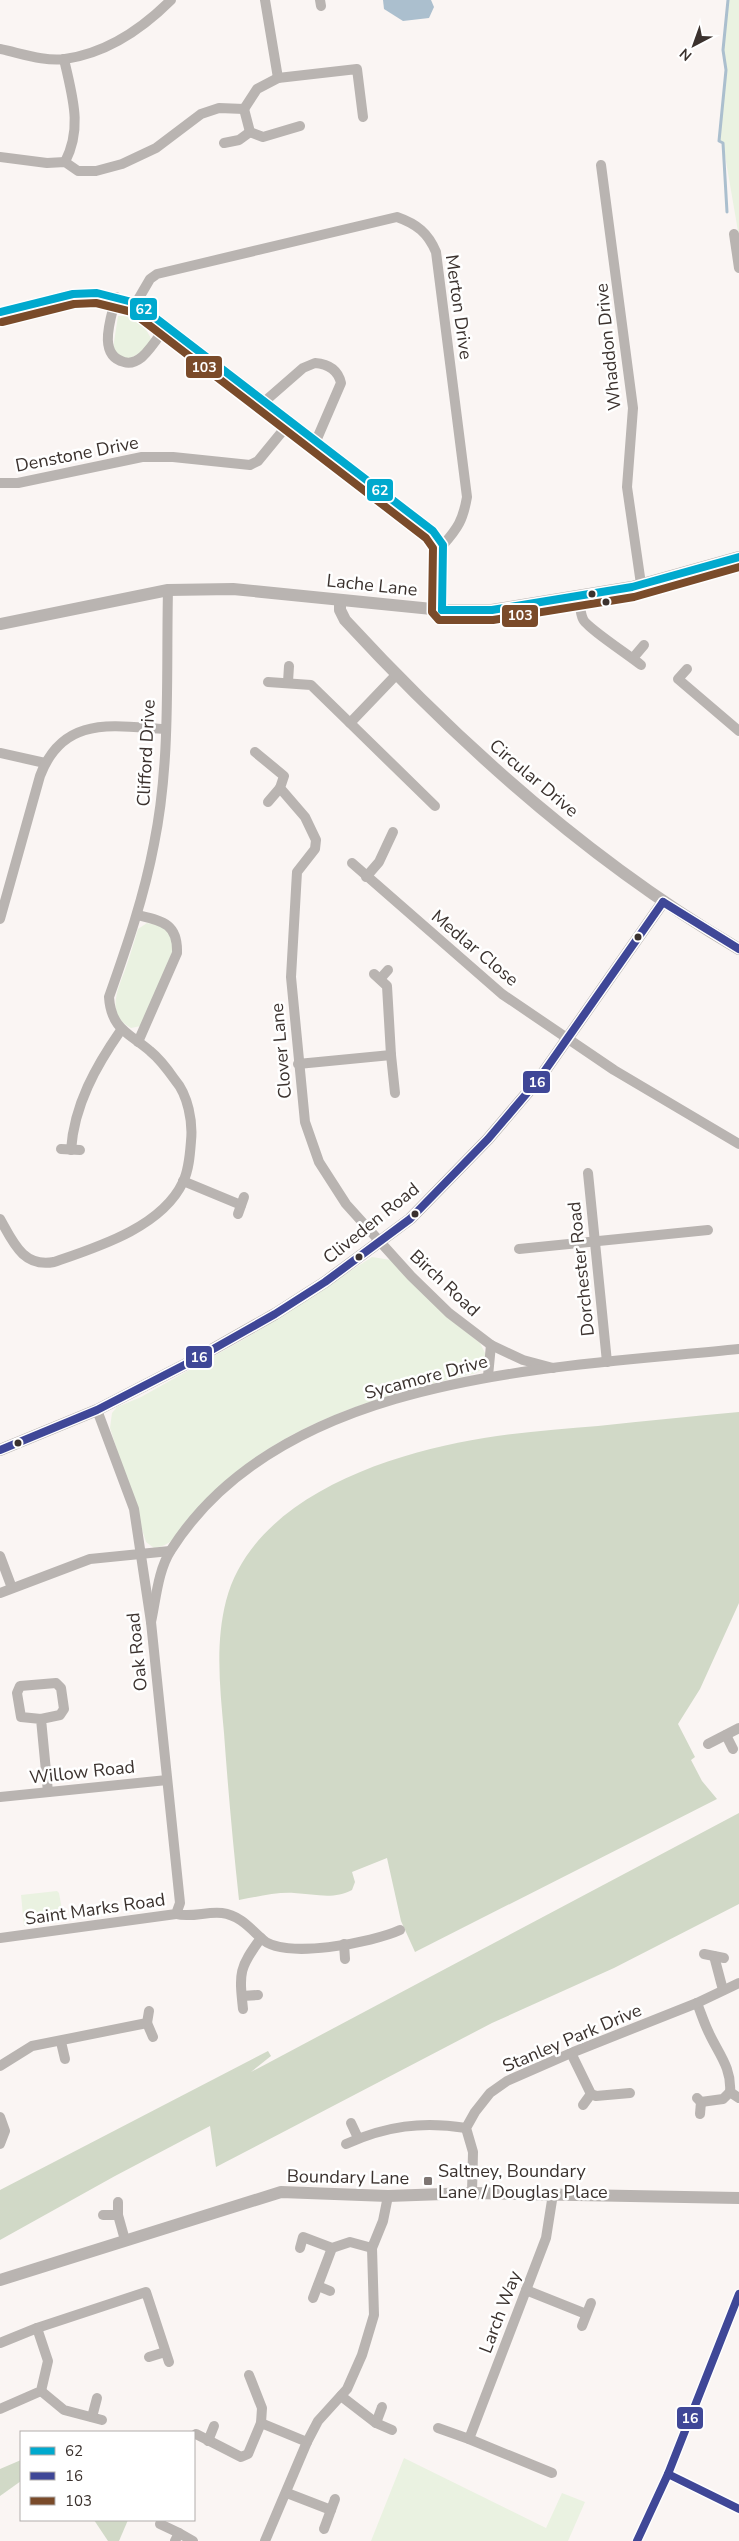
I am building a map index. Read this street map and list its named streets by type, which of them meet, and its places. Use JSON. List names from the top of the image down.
{
  "streets": {
    "street": [
      "Merton Drive",
      "Whaddon Drive",
      "Denstone Drive",
      "Lache Lane",
      "Clifford Drive",
      "Circular Drive",
      "Medlar Close",
      "Clover Lane",
      "Cliveden Road",
      "Dorchester Road",
      "Birch Road",
      "Sycamore Drive",
      "Oak Road",
      "Willow Road",
      "Saint Marks Road",
      "Stanley Park Drive",
      "Boundary Lane",
      "Larch Way"
    ]
  },
  "crossings": [
    ["Whaddon Drive", "Lache Lane"],
    ["Lache Lane", "Clifford Drive"],
    ["Lache Lane", "Circular Drive"],
    ["Circular Drive", "Cliveden Road"],
    ["Medlar Close", "Cliveden Road"],
    ["Clover Lane", "Cliveden Road"],
    ["Clover Lane", "Birch Road"],
    ["Cliveden Road", "Birch Road"],
    ["Cliveden Road", "Oak Road"],
    ["Dorchester Road", "Sycamore Drive"],
    ["Birch Road", "Sycamore Drive"],
    ["Sycamore Drive", "Oak Road"],
    ["Oak Road", "Willow Road"],
    ["Oak Road", "Saint Marks Road"],
    ["Boundary Lane", "Larch Way"]
  ],
  "places": {
    "transit": ["Saltney, Boundary Lane / Douglas Place"]
  },
  "lines": ["transit line 62", "transit line 103", "transit line 16"],
  "legend": ["62", "16", "103"],
  "north": "bottom left"
}
